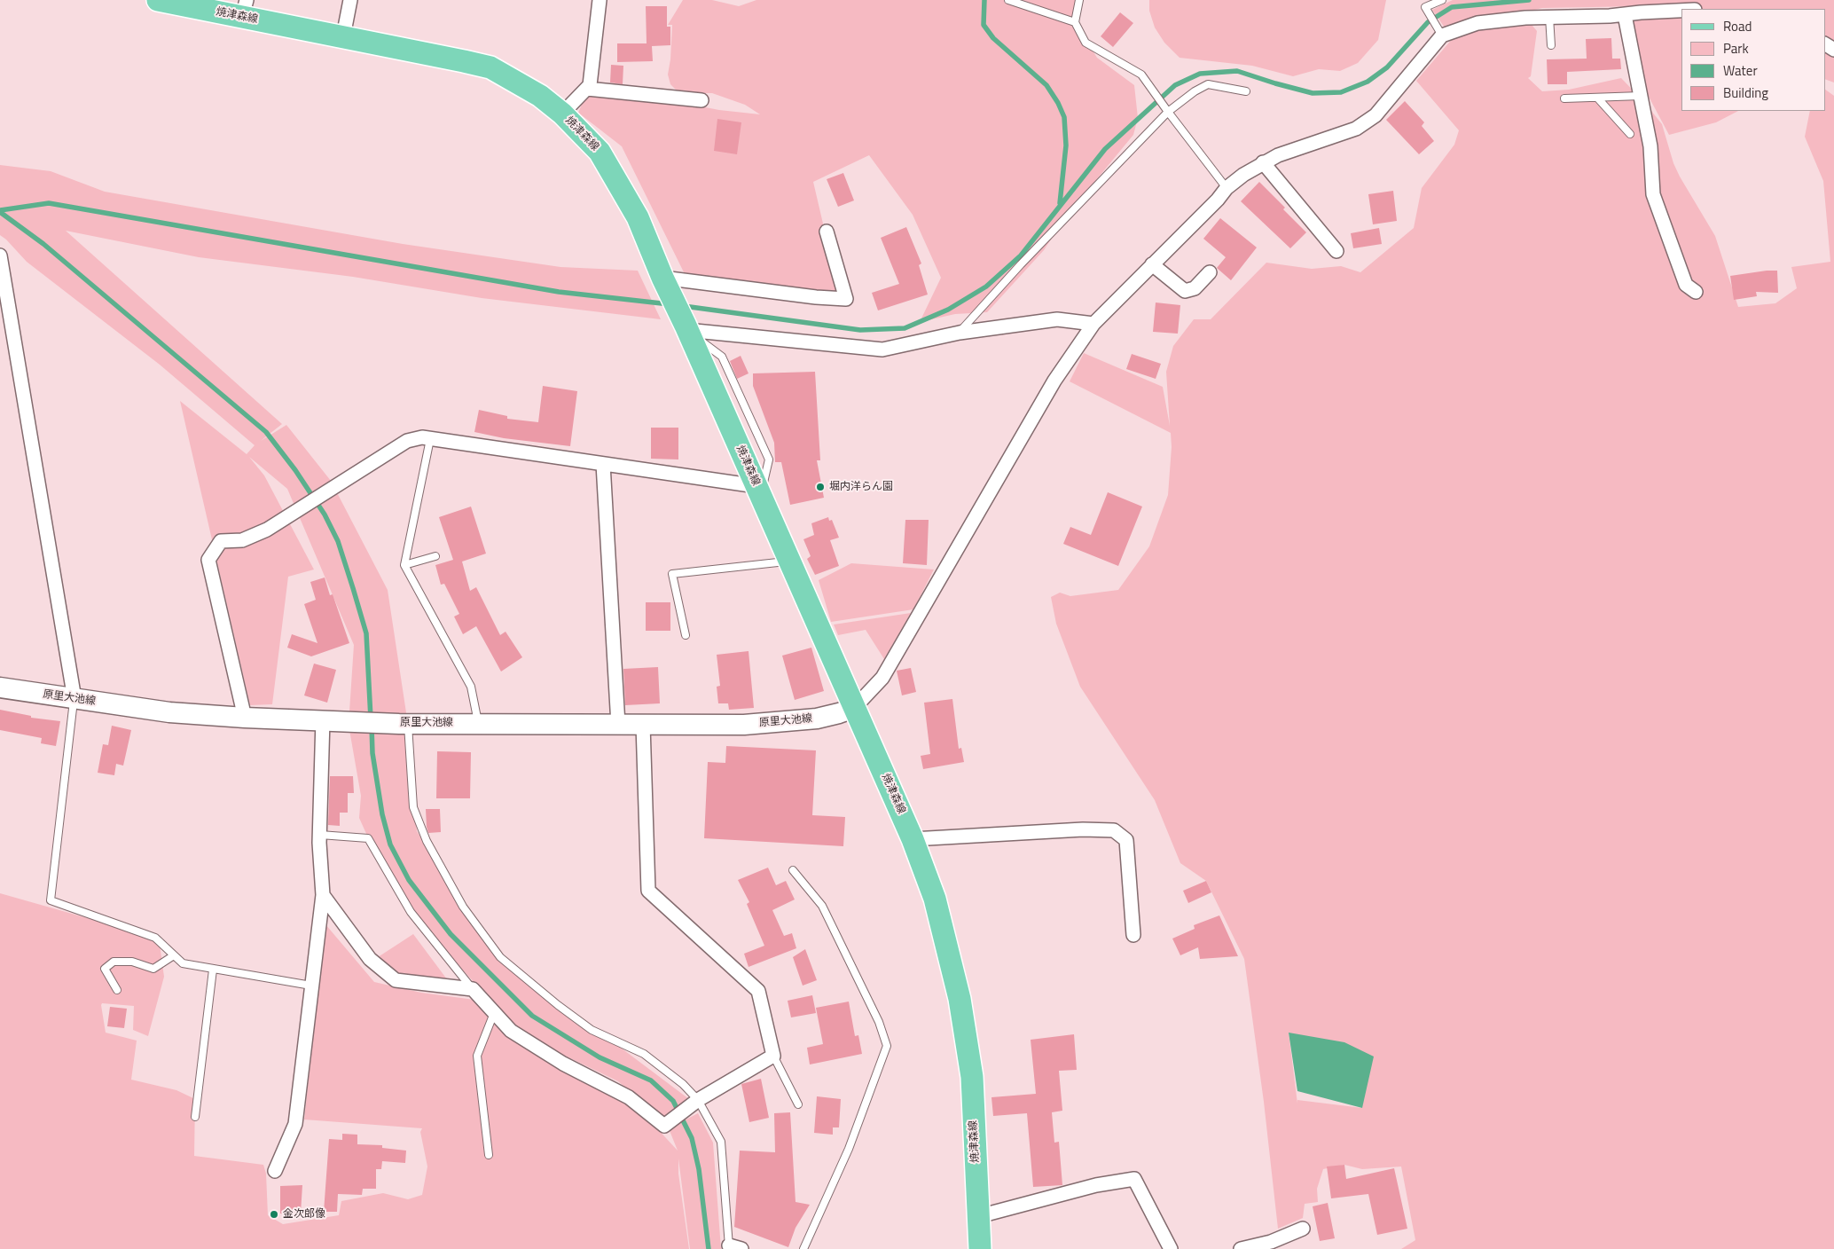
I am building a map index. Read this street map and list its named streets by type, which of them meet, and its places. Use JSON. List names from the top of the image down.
{
  "streets": {
    "main road": ["焼津森線", "原里大池線"]
  },
  "crossings": [
    ["焼津森線", "原里大池線"]
  ],
  "places": ["堀内洋らん園", "金次郎像"],
  "legend": [
    "Road",
    "Park",
    "Water",
    "Building"
  ]
}
